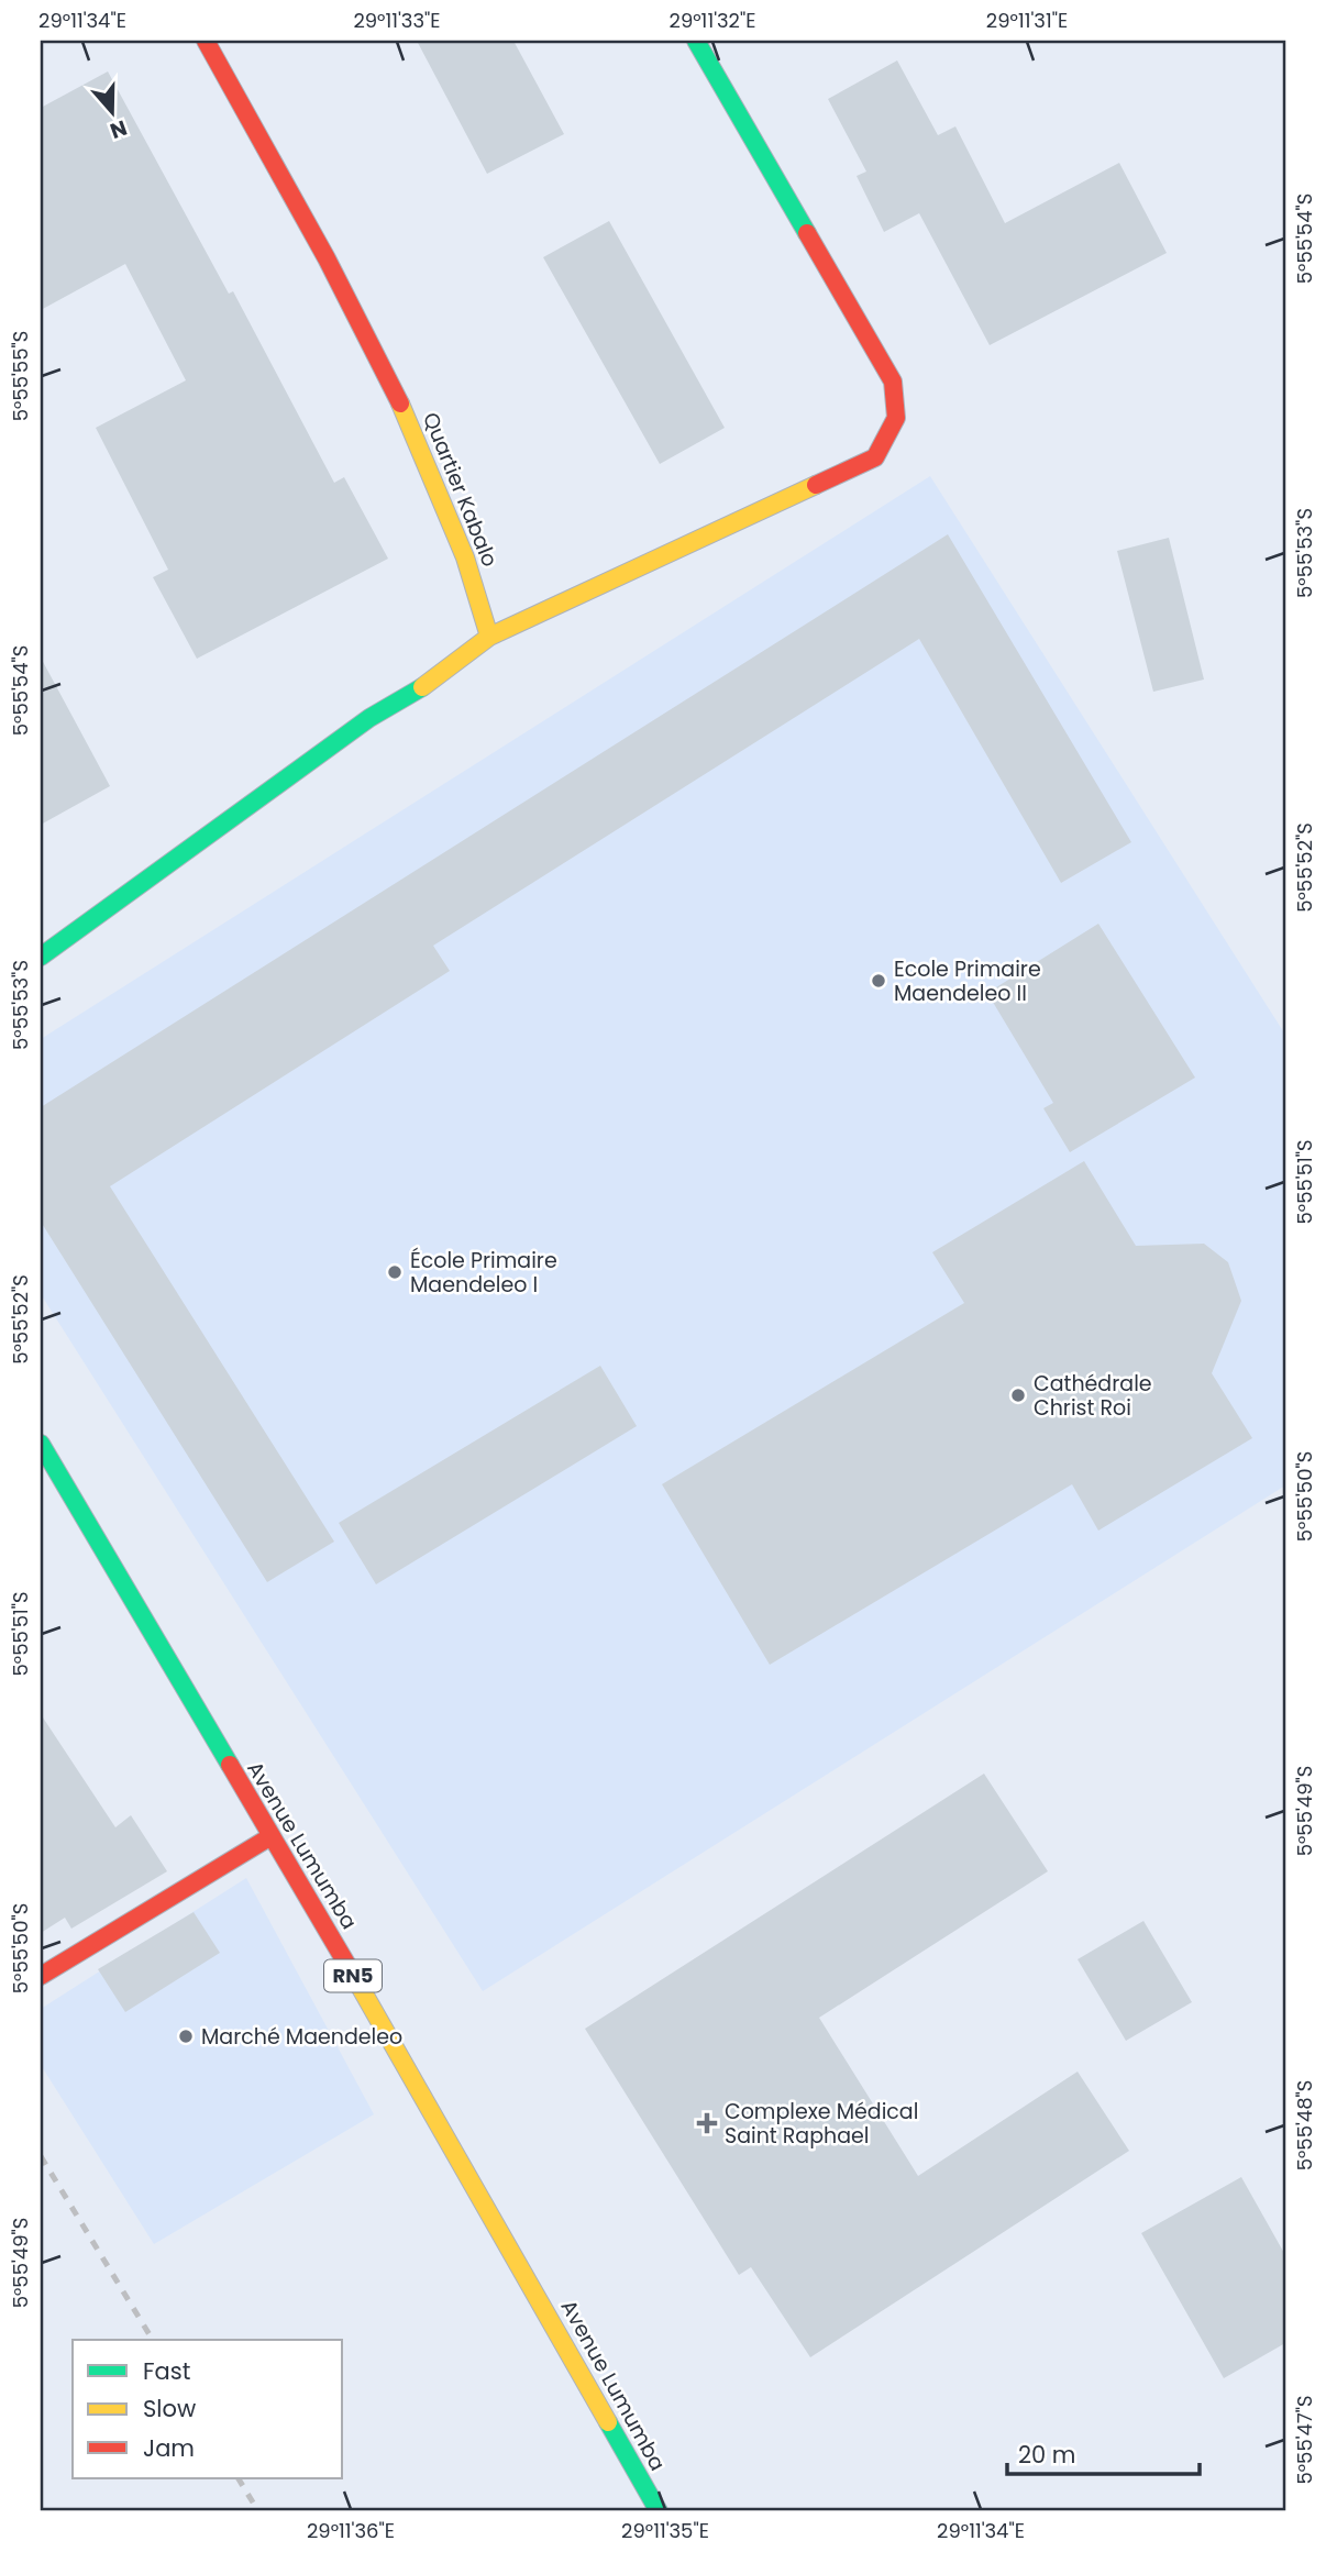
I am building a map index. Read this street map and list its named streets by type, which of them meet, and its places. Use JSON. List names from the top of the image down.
{
  "streets": {
    "main road": ["Quartier Kabalo", "Avenue Lumumba", "RN5"]
  },
  "places": {
    "other": [
      "Ecole Primaire Maendeleo II",
      "École Primaire Maendeleo I",
      "Cathédrale Christ Roi",
      "Marché Maendeleo"
    ],
    "health": ["Complexe Médical Saint Raphael"]
  },
  "legend": ["Fast", "Slow", "Jam"],
  "scale_bar": "20 m",
  "north": "bottom",
  "coordinates": [
    "29°11'34\"E",
    "29°11'33\"E",
    "29°11'32\"E",
    "29°11'31\"E",
    "5°55'54\"S",
    "5°55'55\"S",
    "5°55'53\"S",
    "5°55'52\"S",
    "5°55'51\"S",
    "5°55'50\"S",
    "5°55'49\"S",
    "5°55'48\"S",
    "5°55'47\"S",
    "29°11'36\"E",
    "29°11'35\"E"
  ]
}
